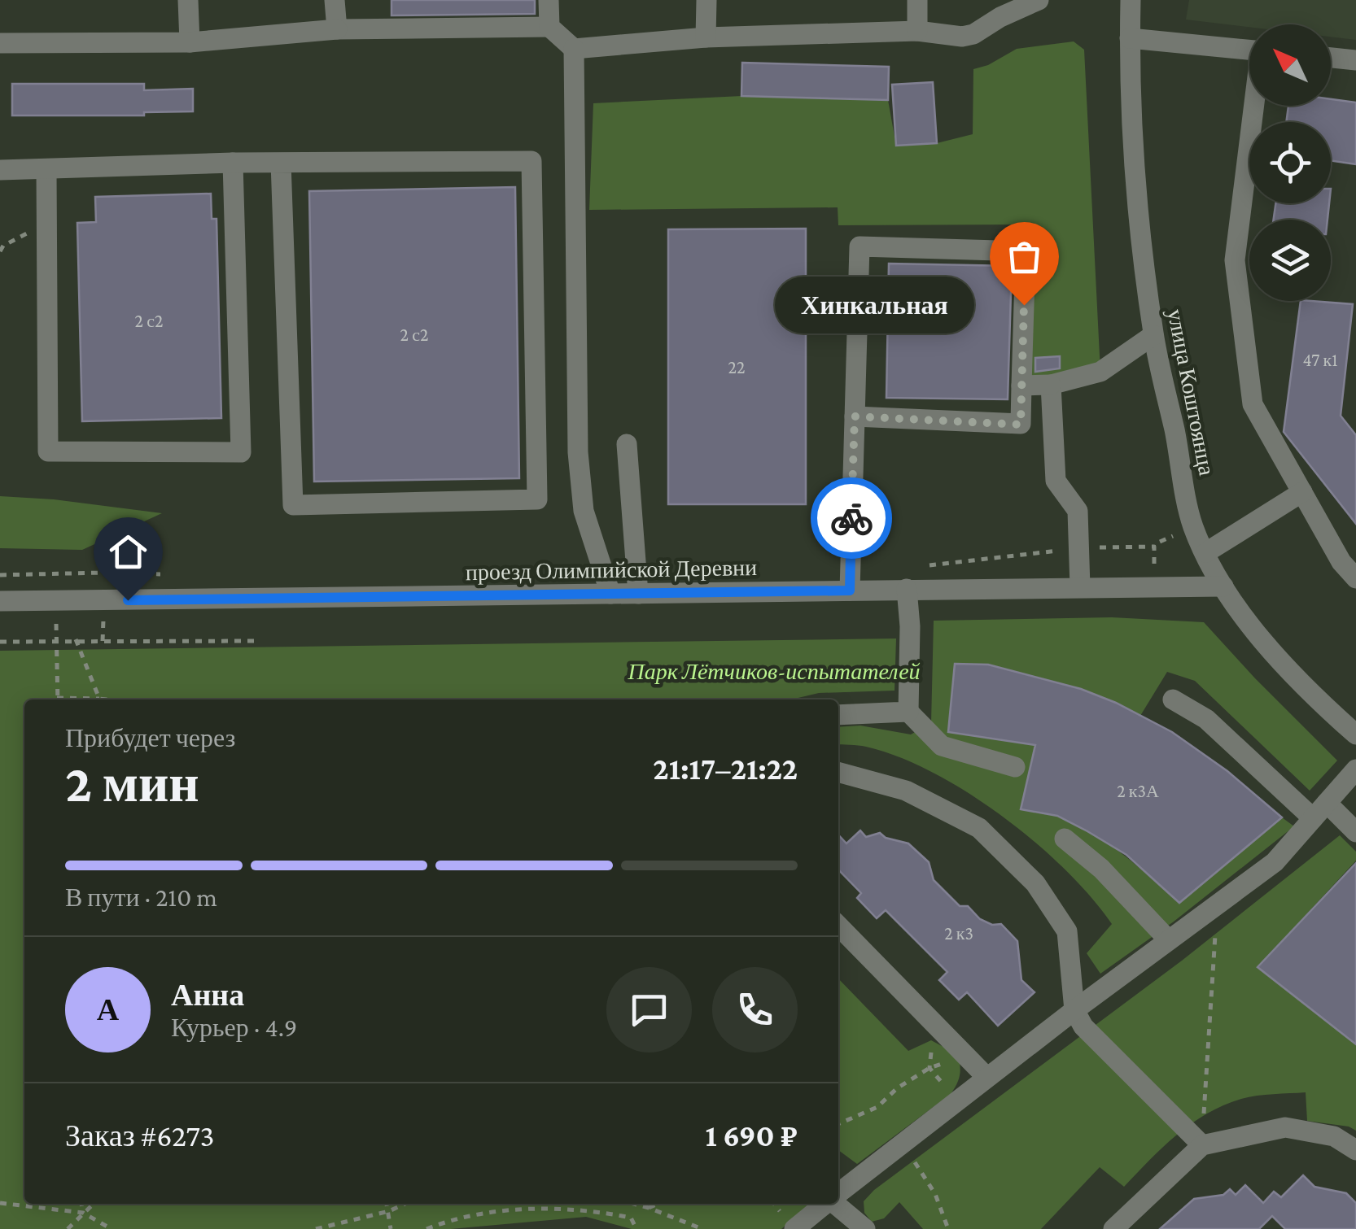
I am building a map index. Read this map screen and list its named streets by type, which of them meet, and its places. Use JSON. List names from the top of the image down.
{
  "streets": {
    "street": ["улица Коштоянца", "проезд Олимпийской Деревни"]
  },
  "crossings": [
    ["улица Коштоянца", "проезд Олимпийской Деревни"]
  ],
  "parks": ["Парк Лётчиков-испытателей"],
  "places": ["Хинкальная"],
  "house_numbers": [
    "2 с2",
    "2 с2",
    "47 к1",
    "22",
    "2 к3А",
    "2 к3"
  ],
  "north": "top left",
  "page": {
    "bubble": "Хинкальная",
    "heading": ["2 мин", "Прибудет через", "21:17–21:22"],
    "panel": [
      "Анна",
      "Курьер · 4.9",
      "Заказ #6273",
      "1 690 ₽"
    ],
    "bar": "В пути · 210 m",
    "round": "А"
  }
}
